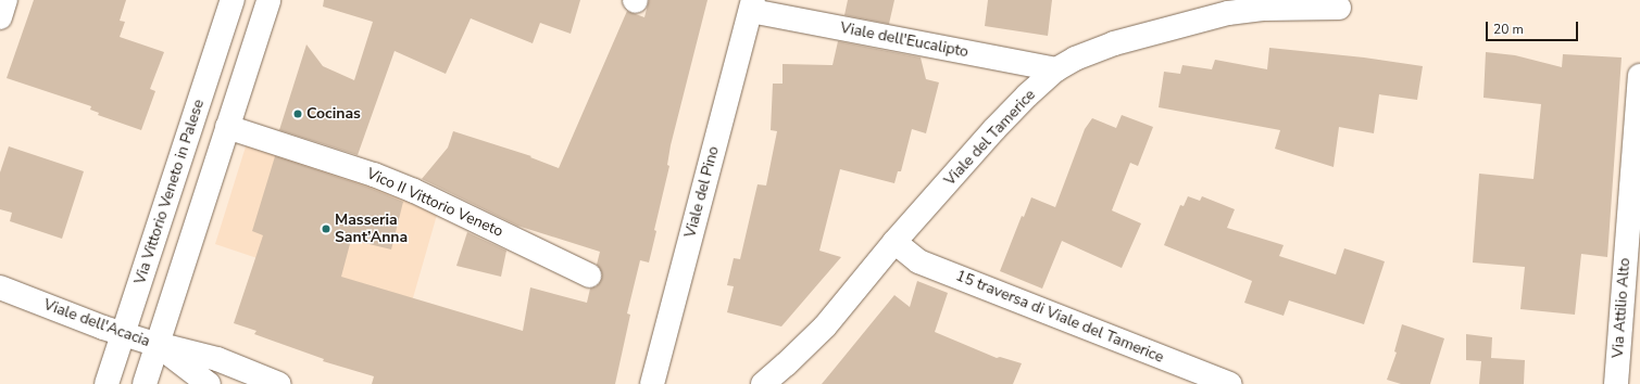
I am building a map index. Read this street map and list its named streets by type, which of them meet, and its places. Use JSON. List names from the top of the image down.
{
  "streets": {
    "street": [
      "Viale dell'Eucalipto",
      "Viale del Tamerice",
      "Via Vittorio Veneto in Palese",
      "Viale del Pino",
      "Vico II Vittorio Veneto",
      "Via Attilio Alto",
      "15 traversa di Viale del Tamerice",
      "Viale dell'Acacia"
    ]
  },
  "crossings": [
    ["Viale dell'Eucalipto", "Viale del Tamerice"],
    ["Viale dell'Eucalipto", "Viale del Pino"],
    ["Viale del Tamerice", "15 traversa di Viale del Tamerice"],
    ["Via Vittorio Veneto in Palese", "Viale dell'Acacia"]
  ],
  "places": ["Cocinas", "Masseria Sant’Anna"],
  "scale_bar": "20 m"
}
